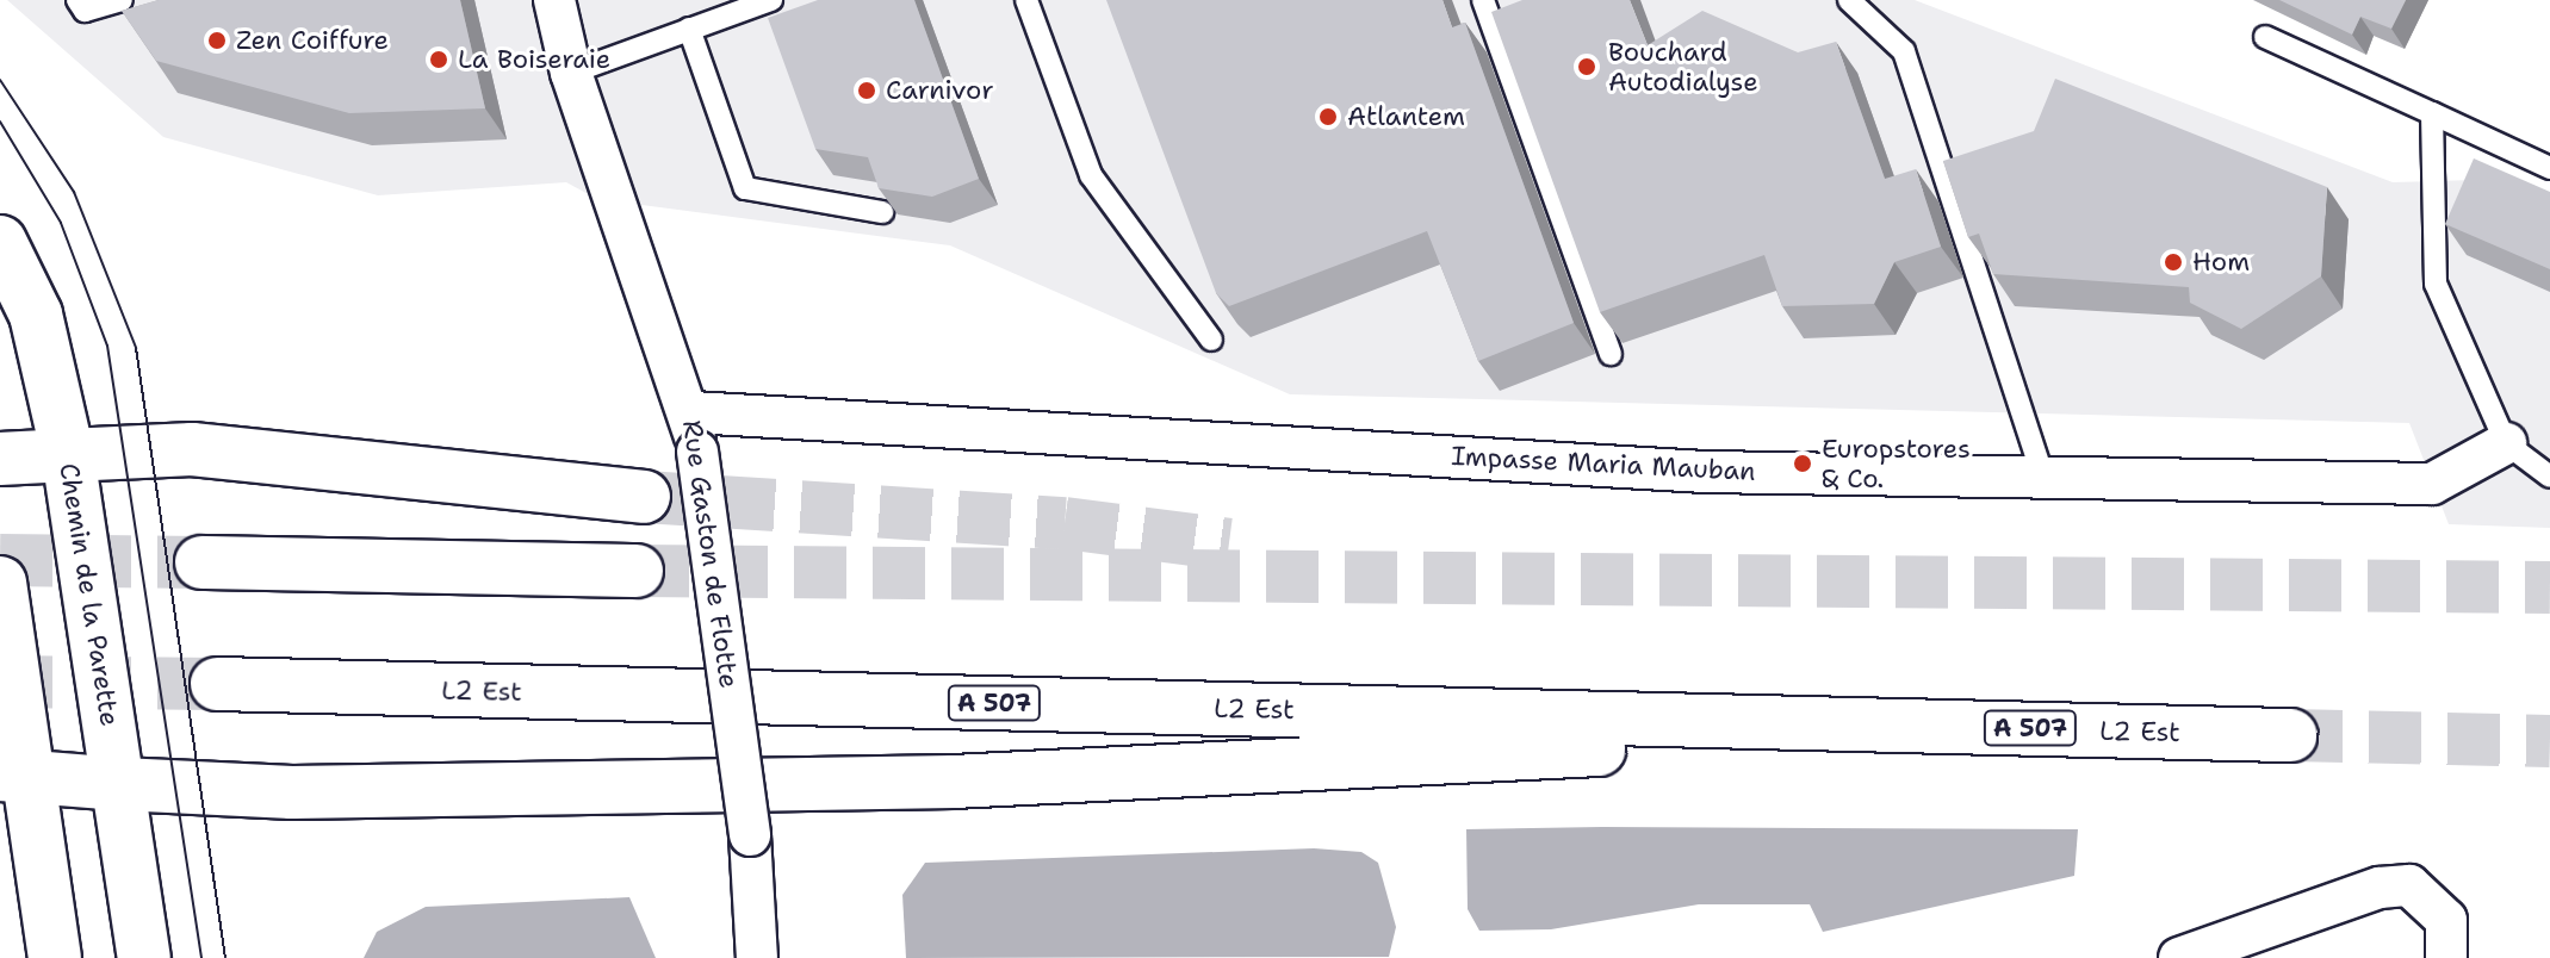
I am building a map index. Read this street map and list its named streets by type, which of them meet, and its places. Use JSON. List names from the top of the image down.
{
  "streets": {
    "main road": ["Chemin de la Parette", "L2 Est", "A 507"],
    "street": ["Impasse Maria Mauban", "Rue Gaston de Flotte"]
  },
  "crossings": [
    ["Impasse Maria Mauban", "Rue Gaston de Flotte"]
  ],
  "places": [
    "Zen Coiffure",
    "La Boiseraie",
    "Bouchard Autodialyse",
    "Carnivor",
    "Atlantem",
    "Hom",
    "Europstores & Co."
  ]
}
